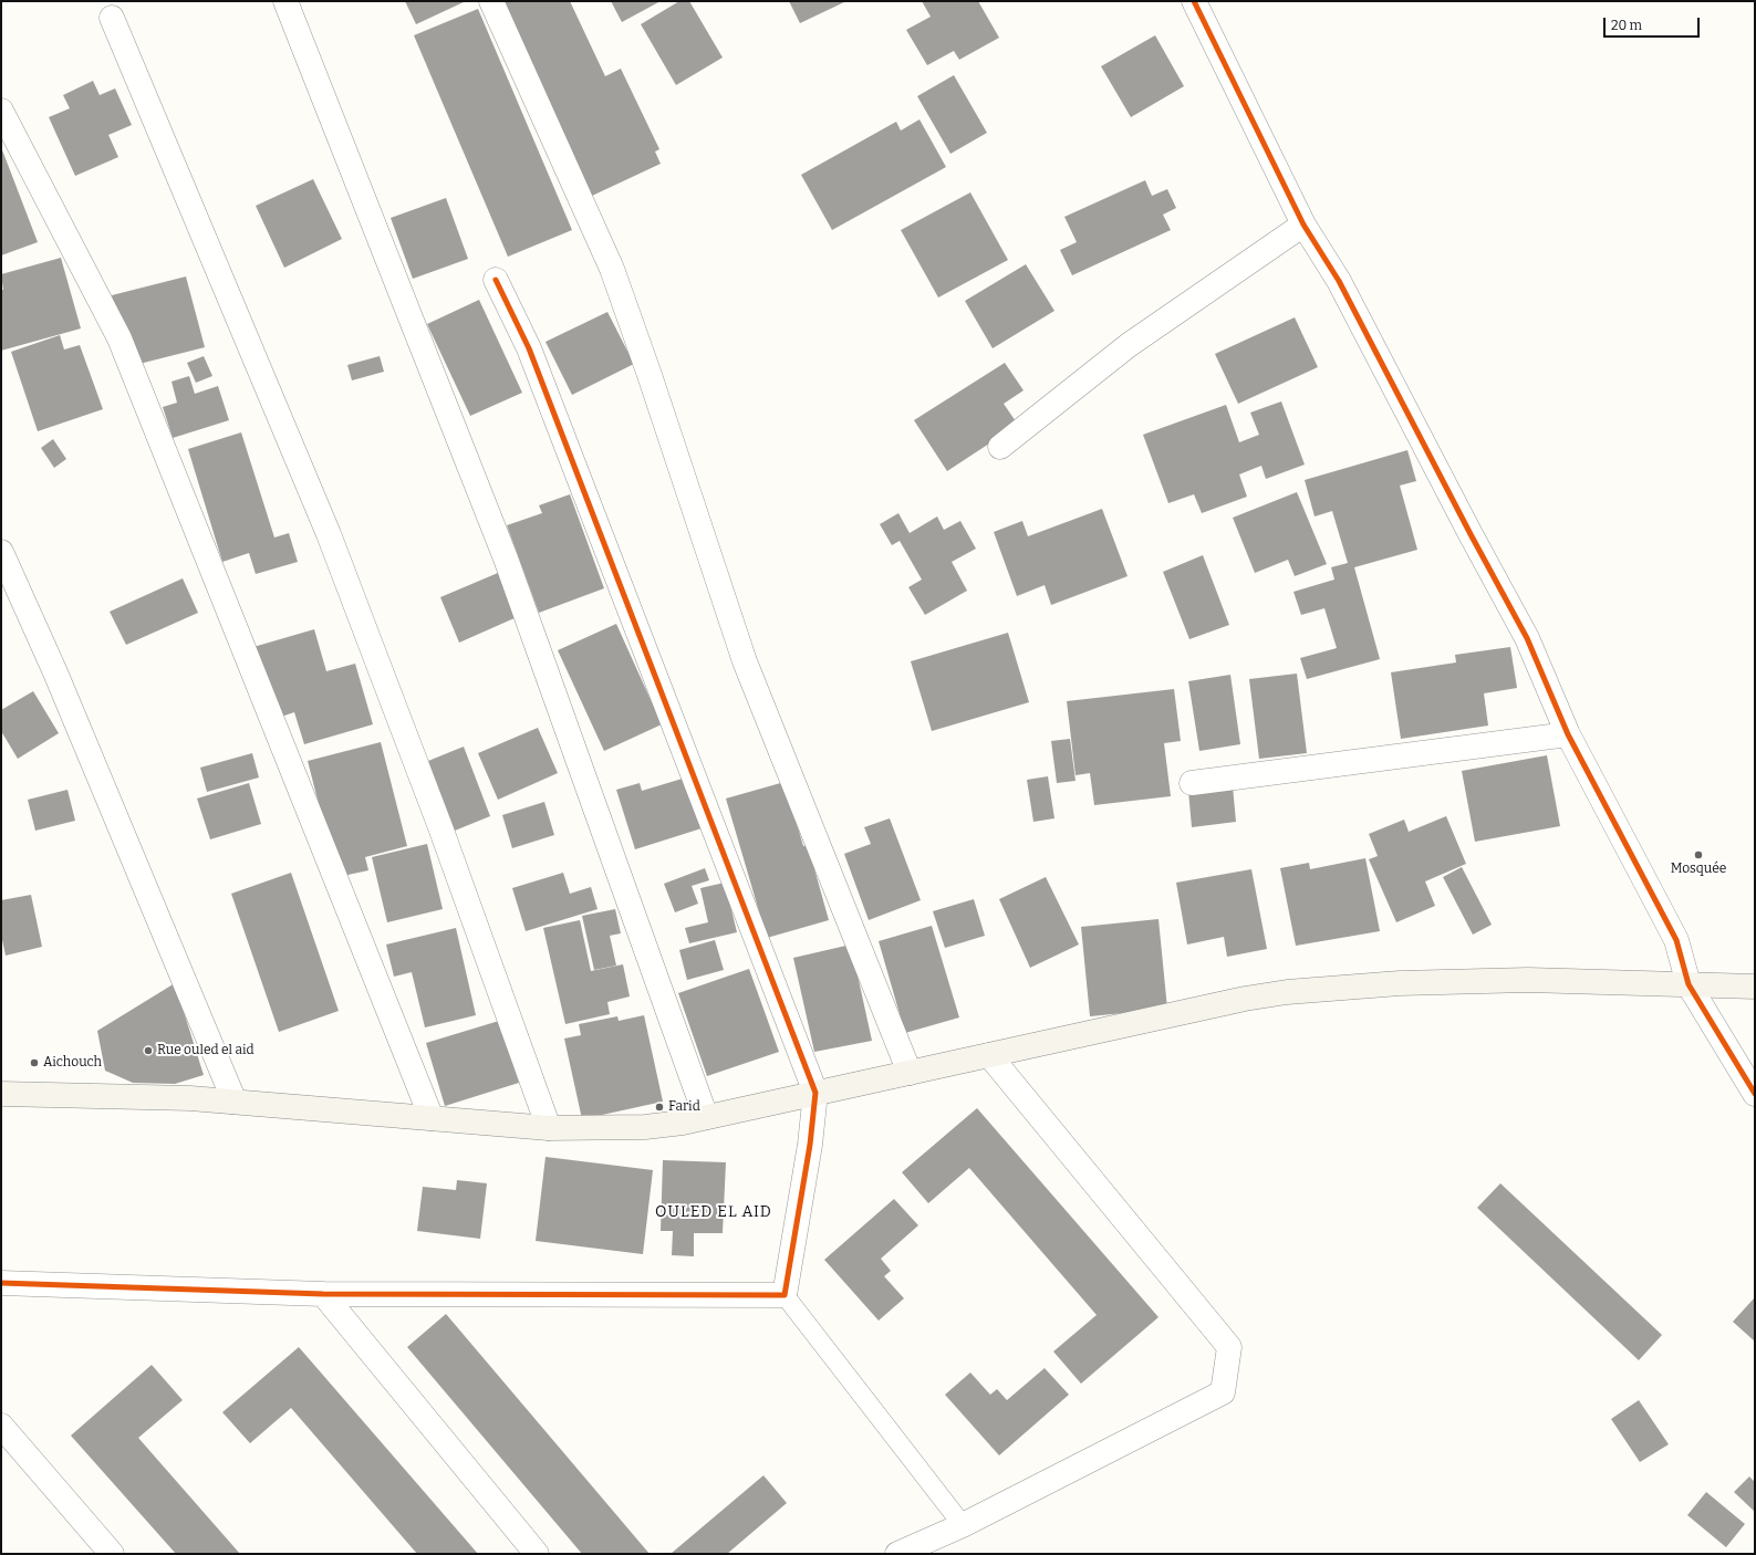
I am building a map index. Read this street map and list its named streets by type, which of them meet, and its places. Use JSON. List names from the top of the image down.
{
  "districts": ["OULED EL AID"],
  "places": [
    "Mosquée",
    "Rue ouled el aid",
    "Aichouch",
    "Farid"
  ],
  "scale_bar": "20 m"
}
